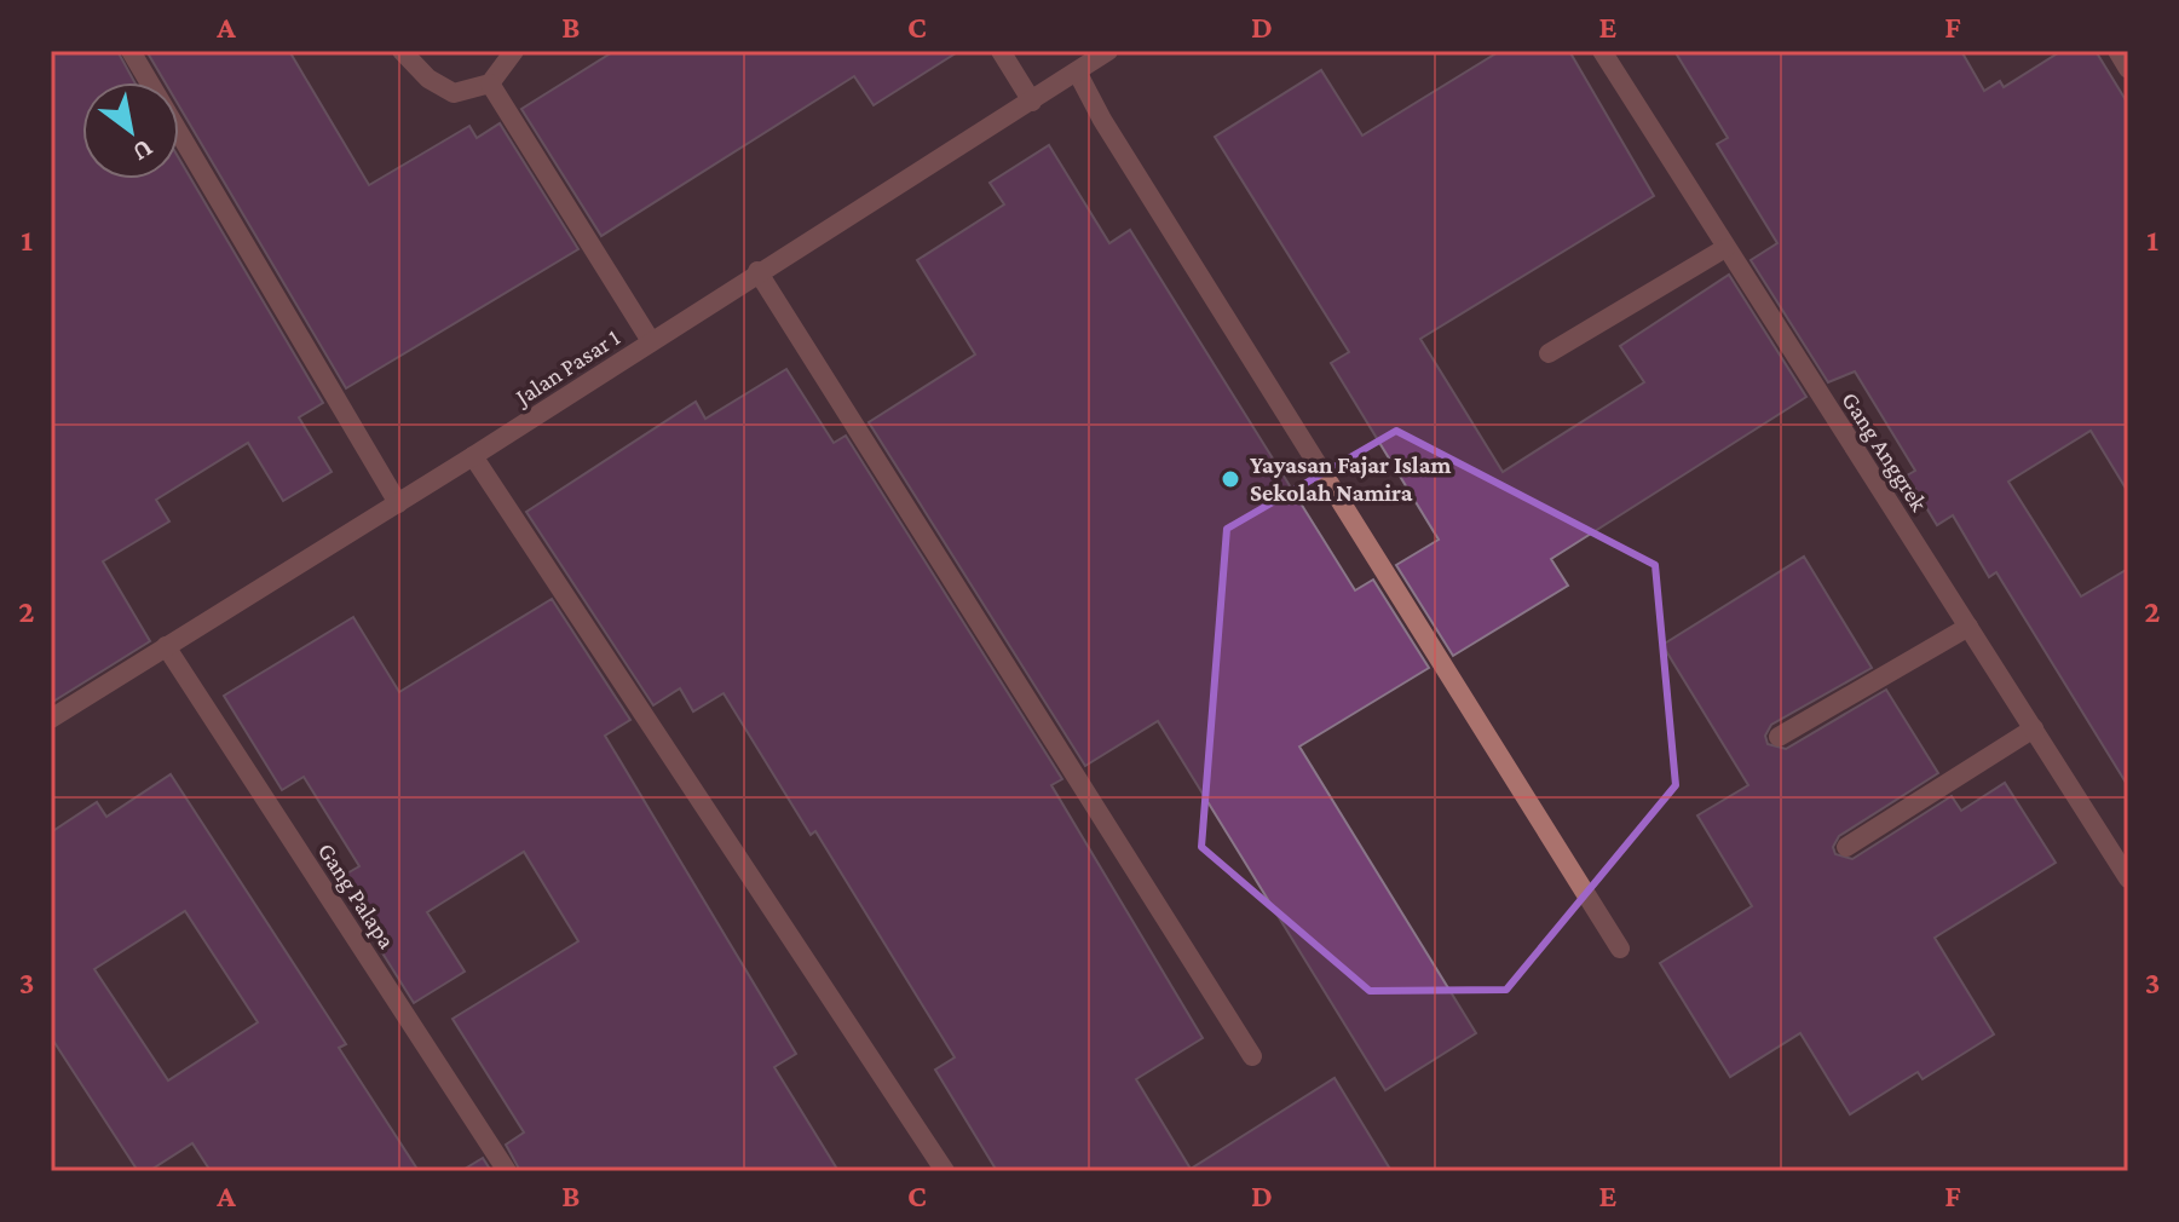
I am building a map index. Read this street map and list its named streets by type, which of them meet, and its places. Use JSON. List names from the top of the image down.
{
  "streets": {
    "street": ["Jalan Pasar 1", "Gang Anggrek", "Gang Palapa"]
  },
  "crossings": [
    ["Jalan Pasar 1", "Gang Palapa"]
  ],
  "places": ["Yayasan Fajar Islam Sekolah Namira"],
  "north": "bottom right",
  "grid": {
    "columns": [
      "A",
      "B",
      "C",
      "D",
      "E",
      "F"
    ],
    "rows": ["1", "2", "3"]
  }
}
